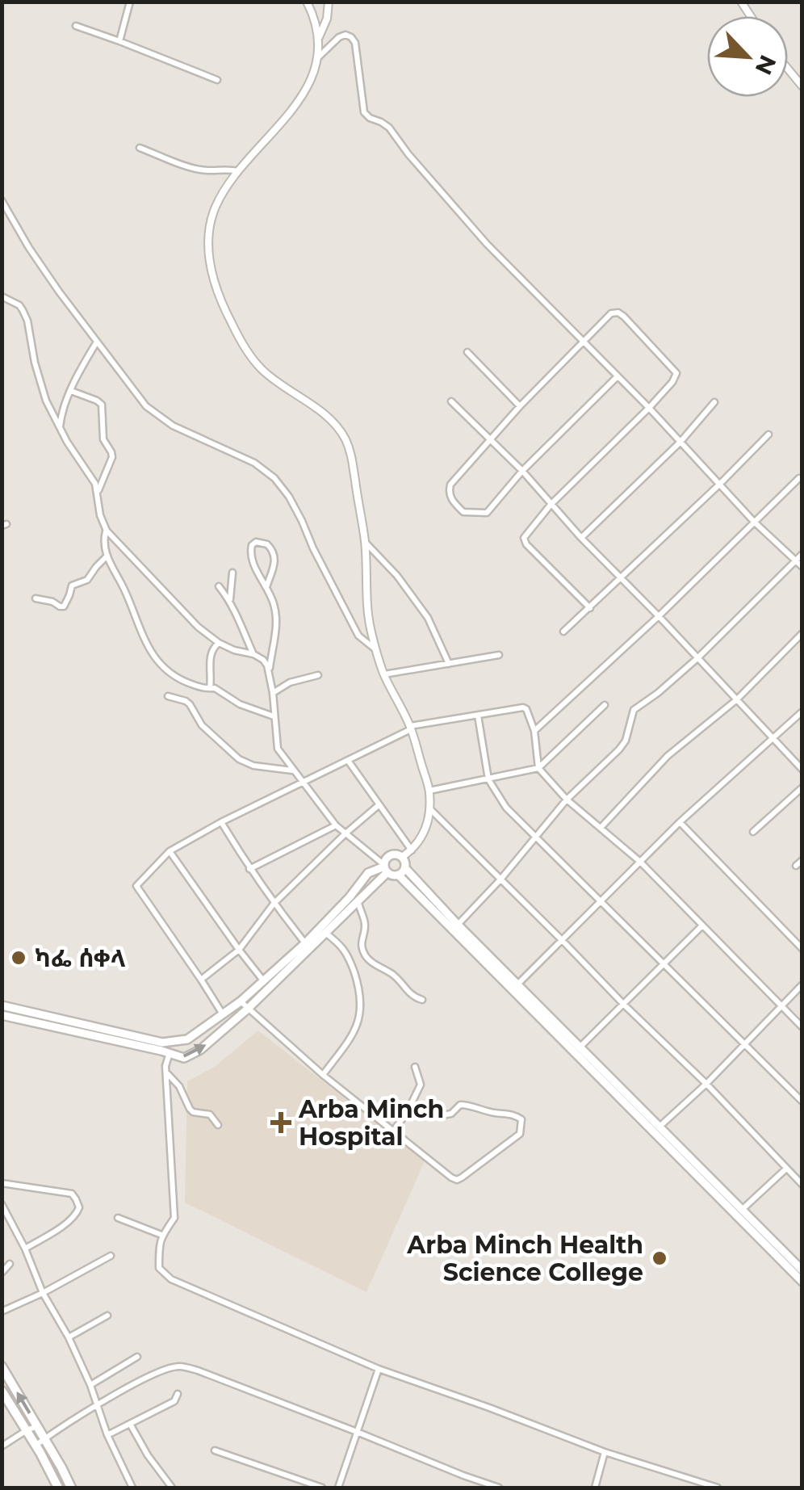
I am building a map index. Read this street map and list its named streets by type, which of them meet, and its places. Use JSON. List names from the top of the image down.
{
  "places": {
    "other": ["ካፌ ሰቀላ", "Arba Minch Health Science College"],
    "health": ["Arba Minch Hospital"]
  },
  "north": "bottom right"
}
